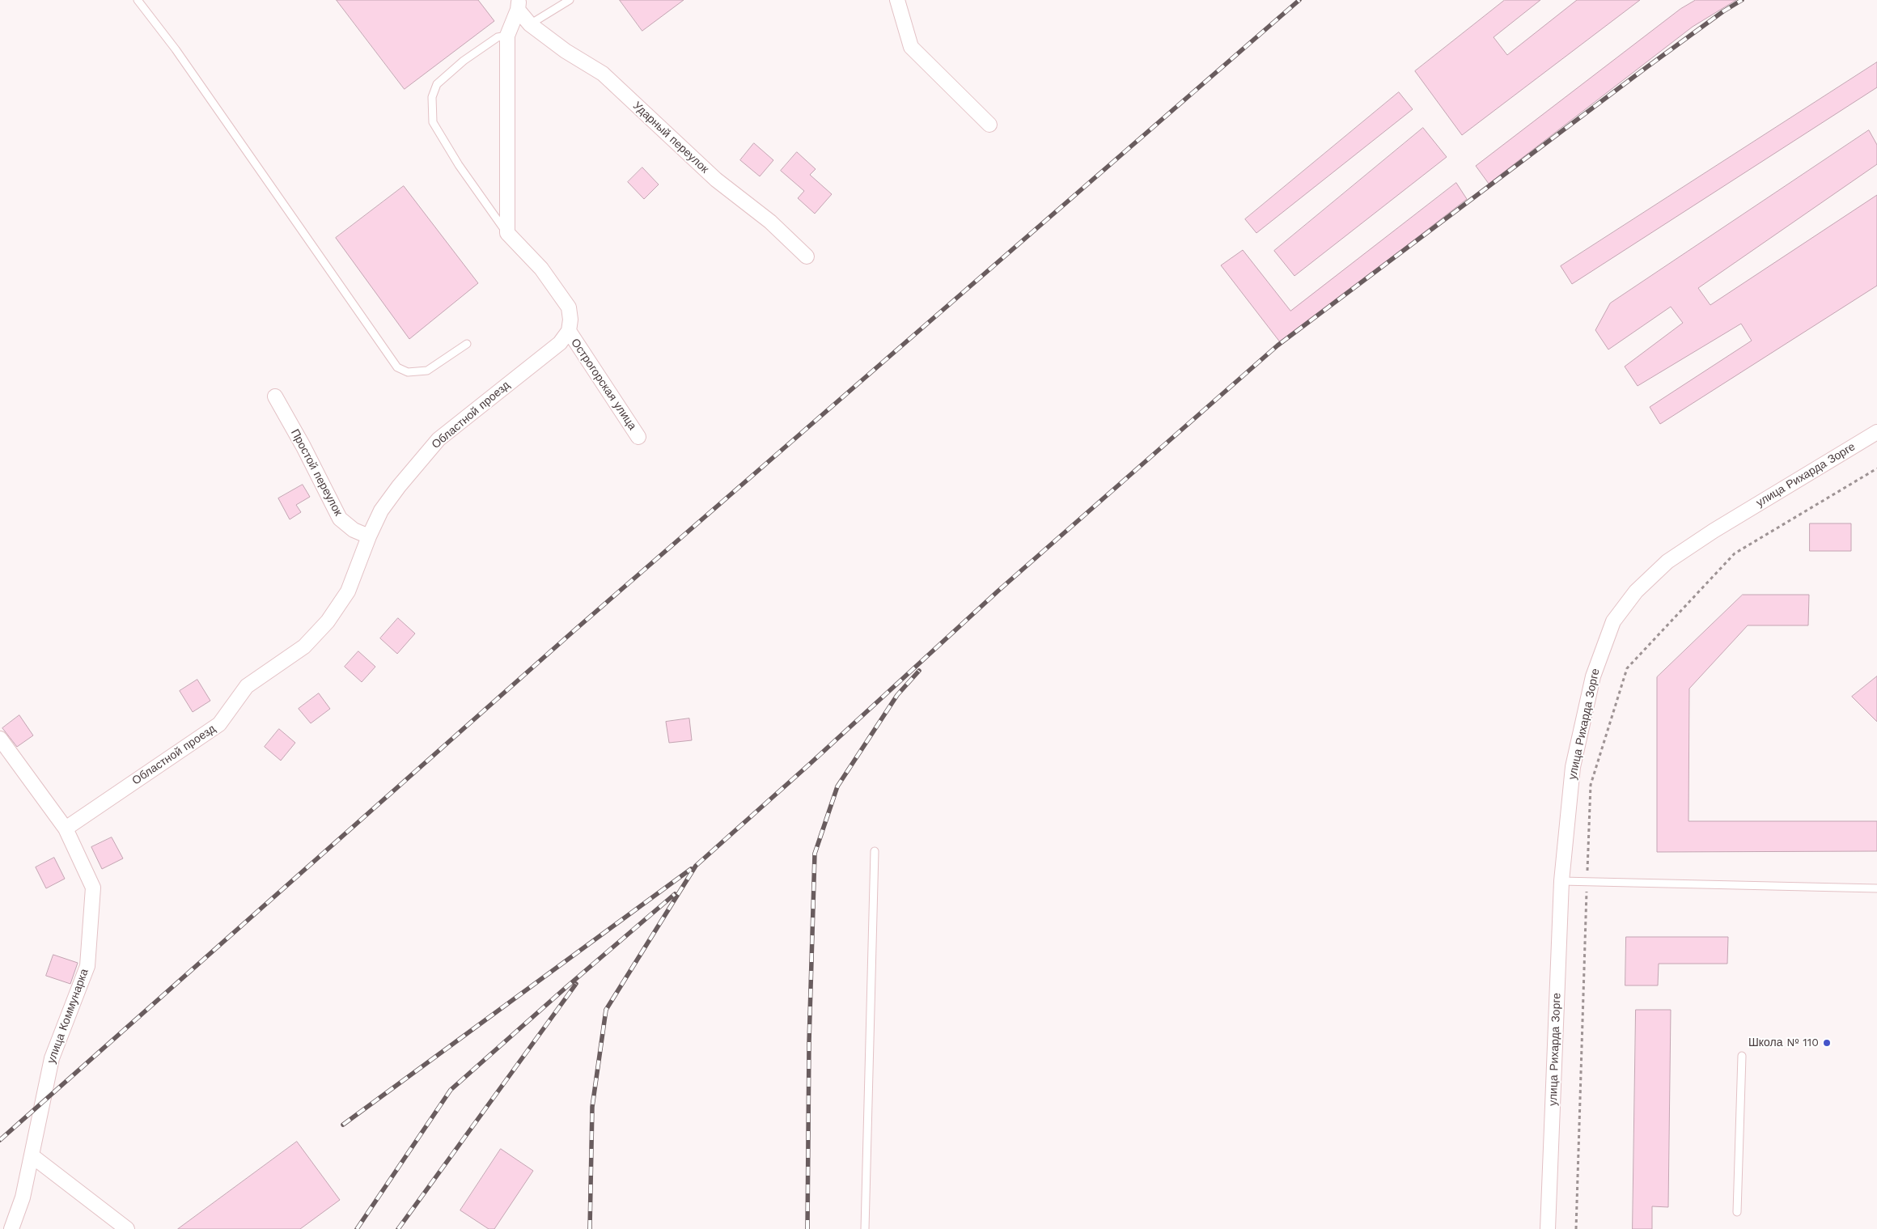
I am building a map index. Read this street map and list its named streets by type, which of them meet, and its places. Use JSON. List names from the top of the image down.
{
  "streets": {
    "street": [
      "Ударный переулок",
      "Острогорская улица",
      "Областной проезд",
      "Простой переулок",
      "улица Рихарда Зорге",
      "улица Коммунарка"
    ]
  },
  "crossings": [
    ["Острогорская улица", "Областной проезд"],
    ["Областной проезд", "Простой переулок"],
    ["Областной проезд", "улица Коммунарка"]
  ],
  "places": ["Школа № 110"]
}
